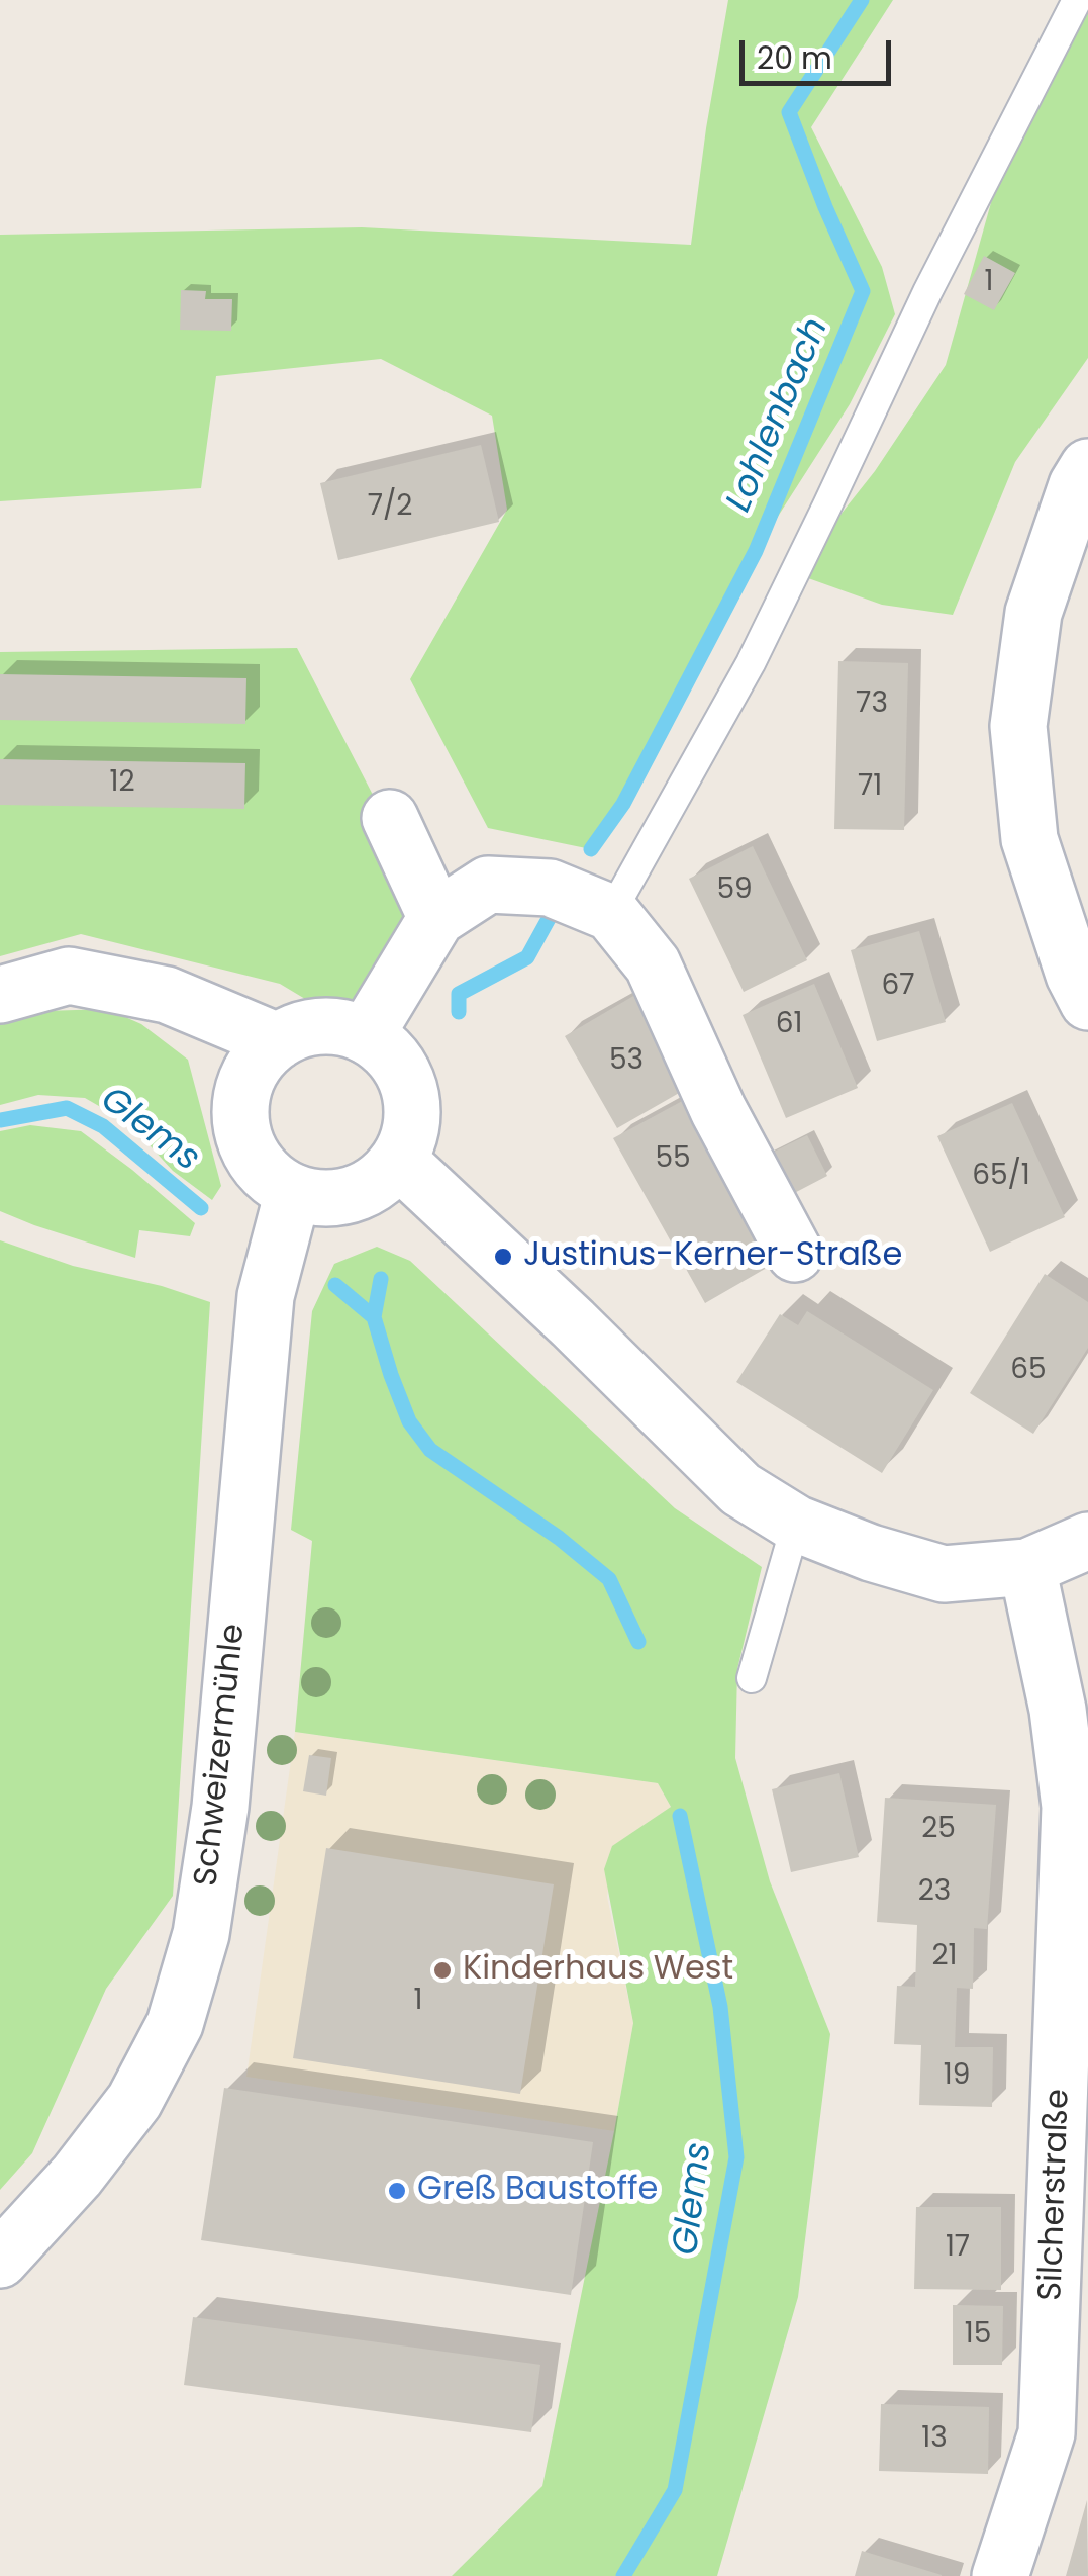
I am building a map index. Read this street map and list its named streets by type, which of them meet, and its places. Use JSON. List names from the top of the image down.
{
  "streets": {
    "street": ["Schweizermühle", "Silcherstraße"]
  },
  "water": ["Lohlenbach", "Glems"],
  "places": ["Justinus-Kerner-Straße", "Kinderhaus West", "Greß Baustoffe"],
  "house_numbers": [
    "1",
    "7/2",
    "73",
    "12",
    "71",
    "59",
    "67",
    "61",
    "53",
    "55",
    "65/1",
    "65",
    "25",
    "23",
    "21",
    "1",
    "19",
    "17",
    "15",
    "13"
  ],
  "scale_bar": "20 m"
}
